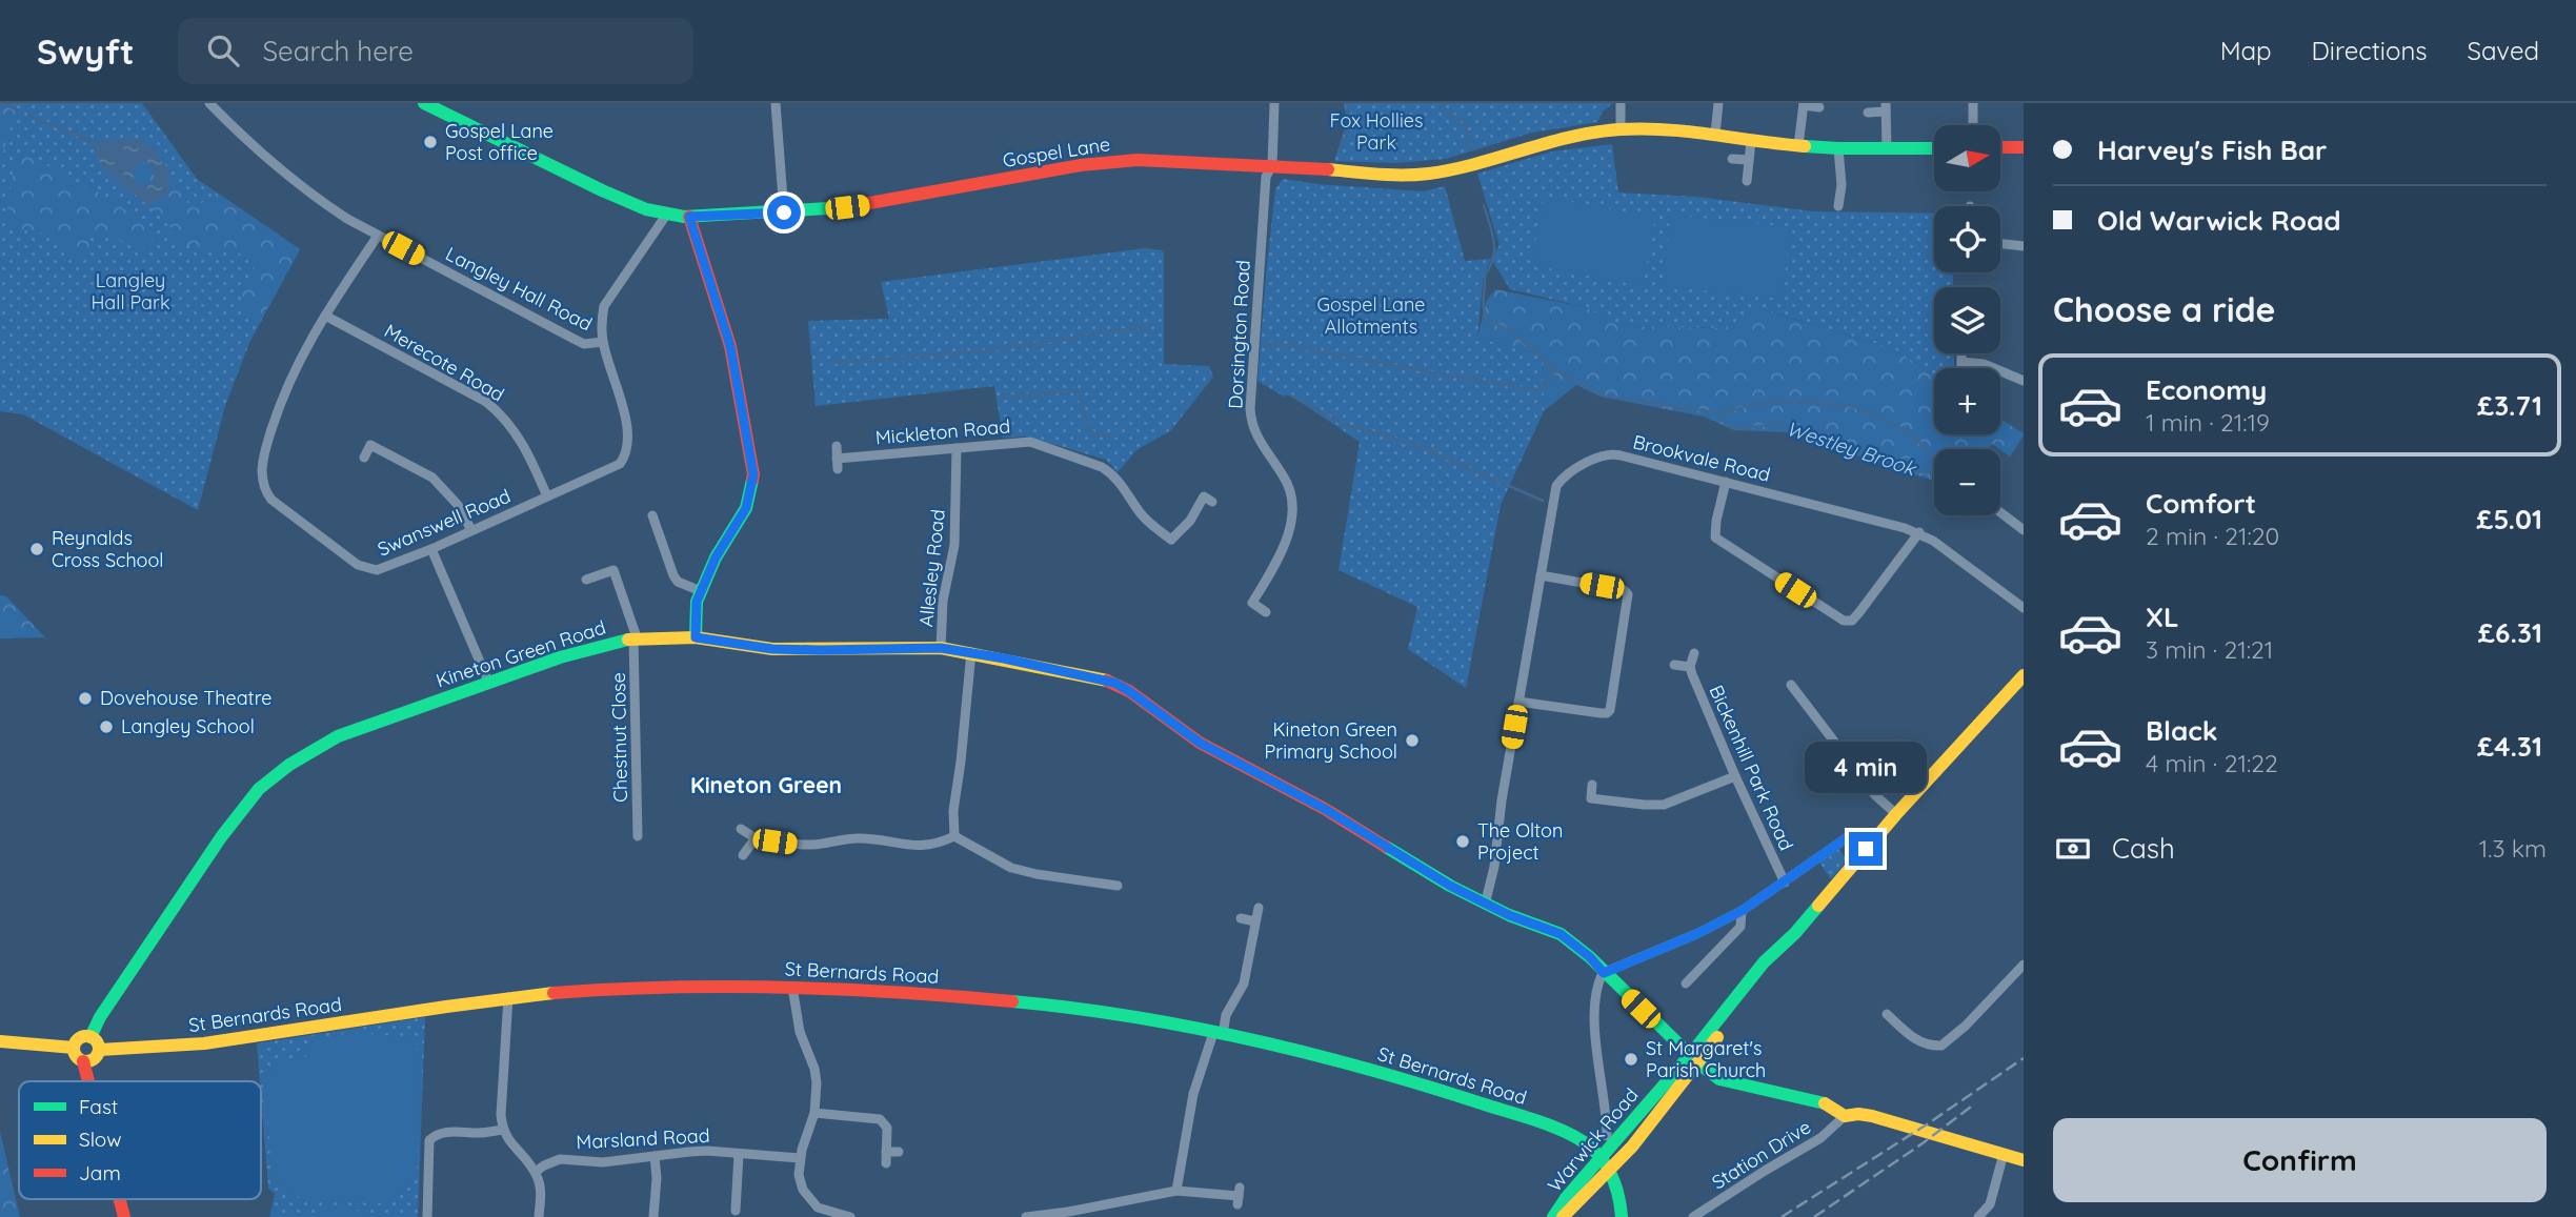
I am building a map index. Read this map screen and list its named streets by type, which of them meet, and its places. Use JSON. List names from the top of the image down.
{
  "streets": {
    "main road": [
      "Gospel Lane",
      "Kineton Green Road",
      "St Bernards Road",
      "Warwick Road"
    ],
    "street": [
      "Langley Hall Road",
      "Dorsington Road",
      "Merecote Road",
      "Mickleton Road",
      "Brookvale Road",
      "Swanswell Road",
      "Allesley Road",
      "Chestnut Close",
      "Bickenhill Park Road",
      "Marsland Road",
      "Station Drive"
    ]
  },
  "crossings": [
    ["Gospel Lane", "Dorsington Road"],
    ["Gospel Lane", "Swanswell Road"],
    ["Langley Hall Road", "Swanswell Road"],
    ["Merecote Road", "Swanswell Road"],
    ["Mickleton Road", "Allesley Road"],
    ["Brookvale Road", "Kineton Green Road"],
    ["Allesley Road", "Kineton Green Road"],
    ["Kineton Green Road", "Chestnut Close"],
    ["Kineton Green Road", "St Bernards Road"],
    ["Kineton Green Road", "Warwick Road"],
    ["Kineton Green Road", "Station Drive"],
    ["St Bernards Road", "Warwick Road"]
  ],
  "districts": ["Kineton Green"],
  "water": ["Westley Brook"],
  "parks": ["Fox Hollies Park", "Langley Hall Park", "Gospel Lane Allotments"],
  "places": [
    "Gospel Lane Post office",
    "Reynalds Cross School",
    "Dovehouse Theatre",
    "Langley School",
    "Kineton Green Primary School",
    "The Olton Project",
    "St Margaret's Parish Church"
  ],
  "legend": ["Fast", "Slow", "Jam"],
  "north": "right",
  "page": {
    "header": "Swyft",
    "search": "Search here",
    "nav": ["Map", "Directions", "Saved"],
    "banner": ["Harvey's Fish Bar", "Old Warwick Road"],
    "map_buttons": ["+", "−"],
    "heading": "Choose a ride",
    "list": [
      {
        "name": "Economy",
        "note": "1 min · 21:19",
        "value": "£3.71"
      },
      {
        "name": "Comfort",
        "note": "2 min · 21:20",
        "value": "£5.01"
      },
      {
        "name": "XL",
        "note": "3 min · 21:21",
        "value": "£6.31"
      },
      {
        "name": "Black",
        "note": "4 min · 21:22",
        "value": "£4.31"
      }
    ],
    "bubble": "4 min",
    "pay": ["Cash", "1.3 km"],
    "buttons": "Confirm"
  }
}
